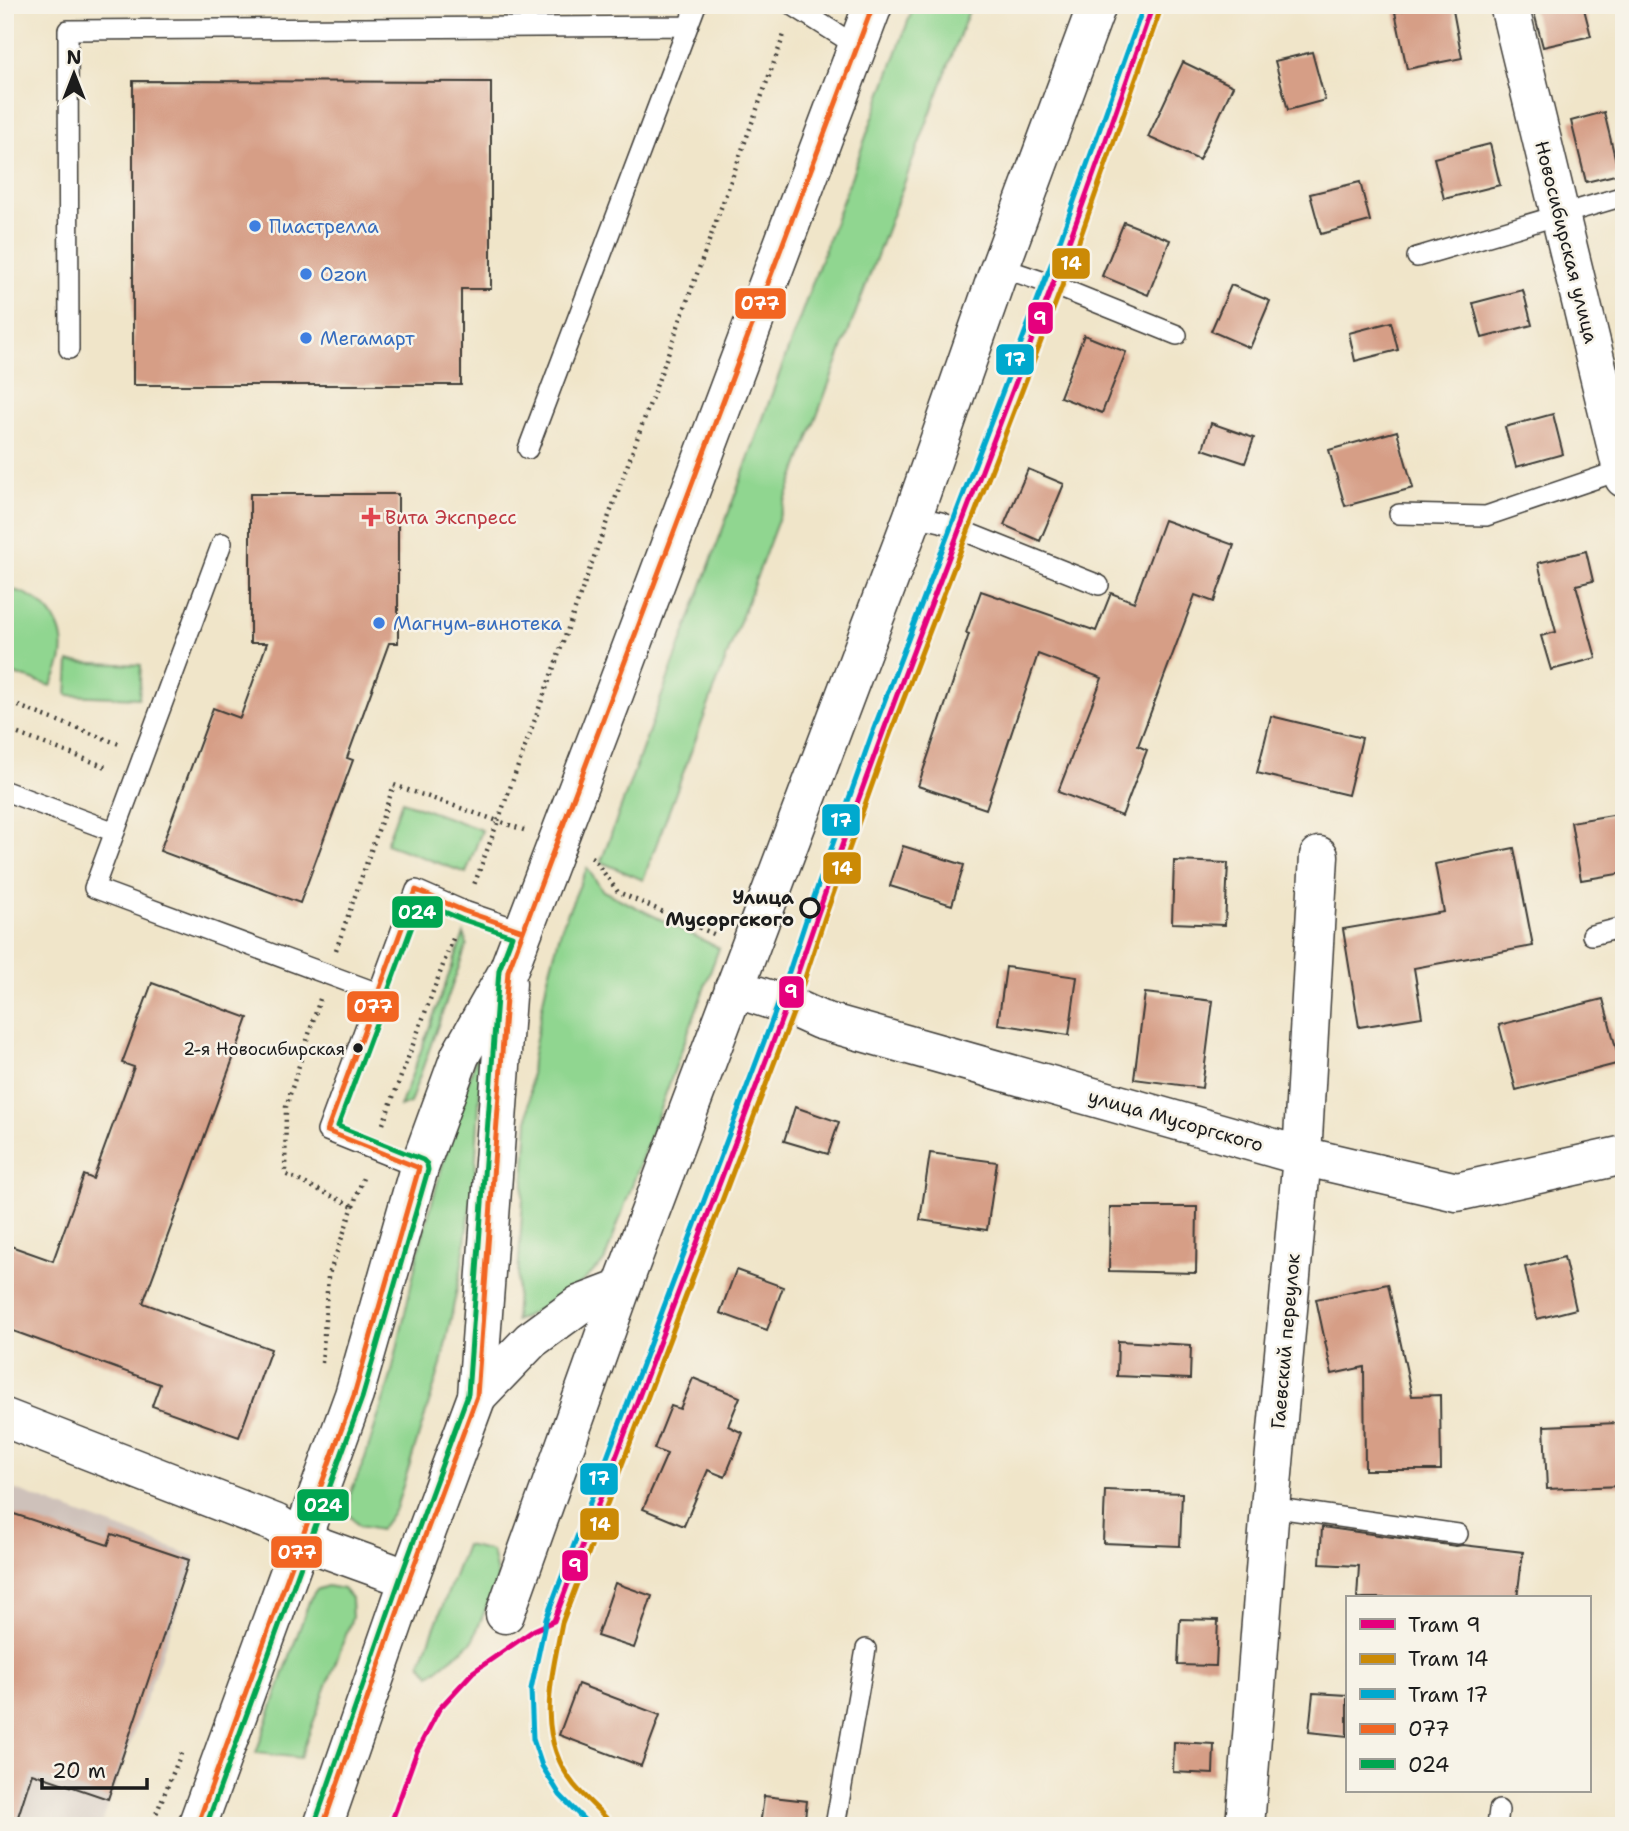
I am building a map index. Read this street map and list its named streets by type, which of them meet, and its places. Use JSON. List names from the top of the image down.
{
  "streets": {
    "street": ["Новосибирская улица", "улица Мусоргского", "Гаевский переулок"]
  },
  "crossings": [
    ["улица Мусоргского", "Гаевский переулок"]
  ],
  "places": {
    "other": [
      "Пиастрелла",
      "Ozon",
      "Мегамарт",
      "Магнум-винотека",
      "Улица Мусоргского",
      "2-я Новосибирская"
    ],
    "health": ["Вита Экспресс"]
  },
  "lines": [
    "tram line 9",
    "tram line 17",
    "transit line 077",
    "tram line 14",
    "transit line 024"
  ],
  "legend": [
    "Tram 9",
    "Tram 14",
    "Tram 17",
    "077",
    "024"
  ],
  "scale_bar": "20 m",
  "north": "top"
}
